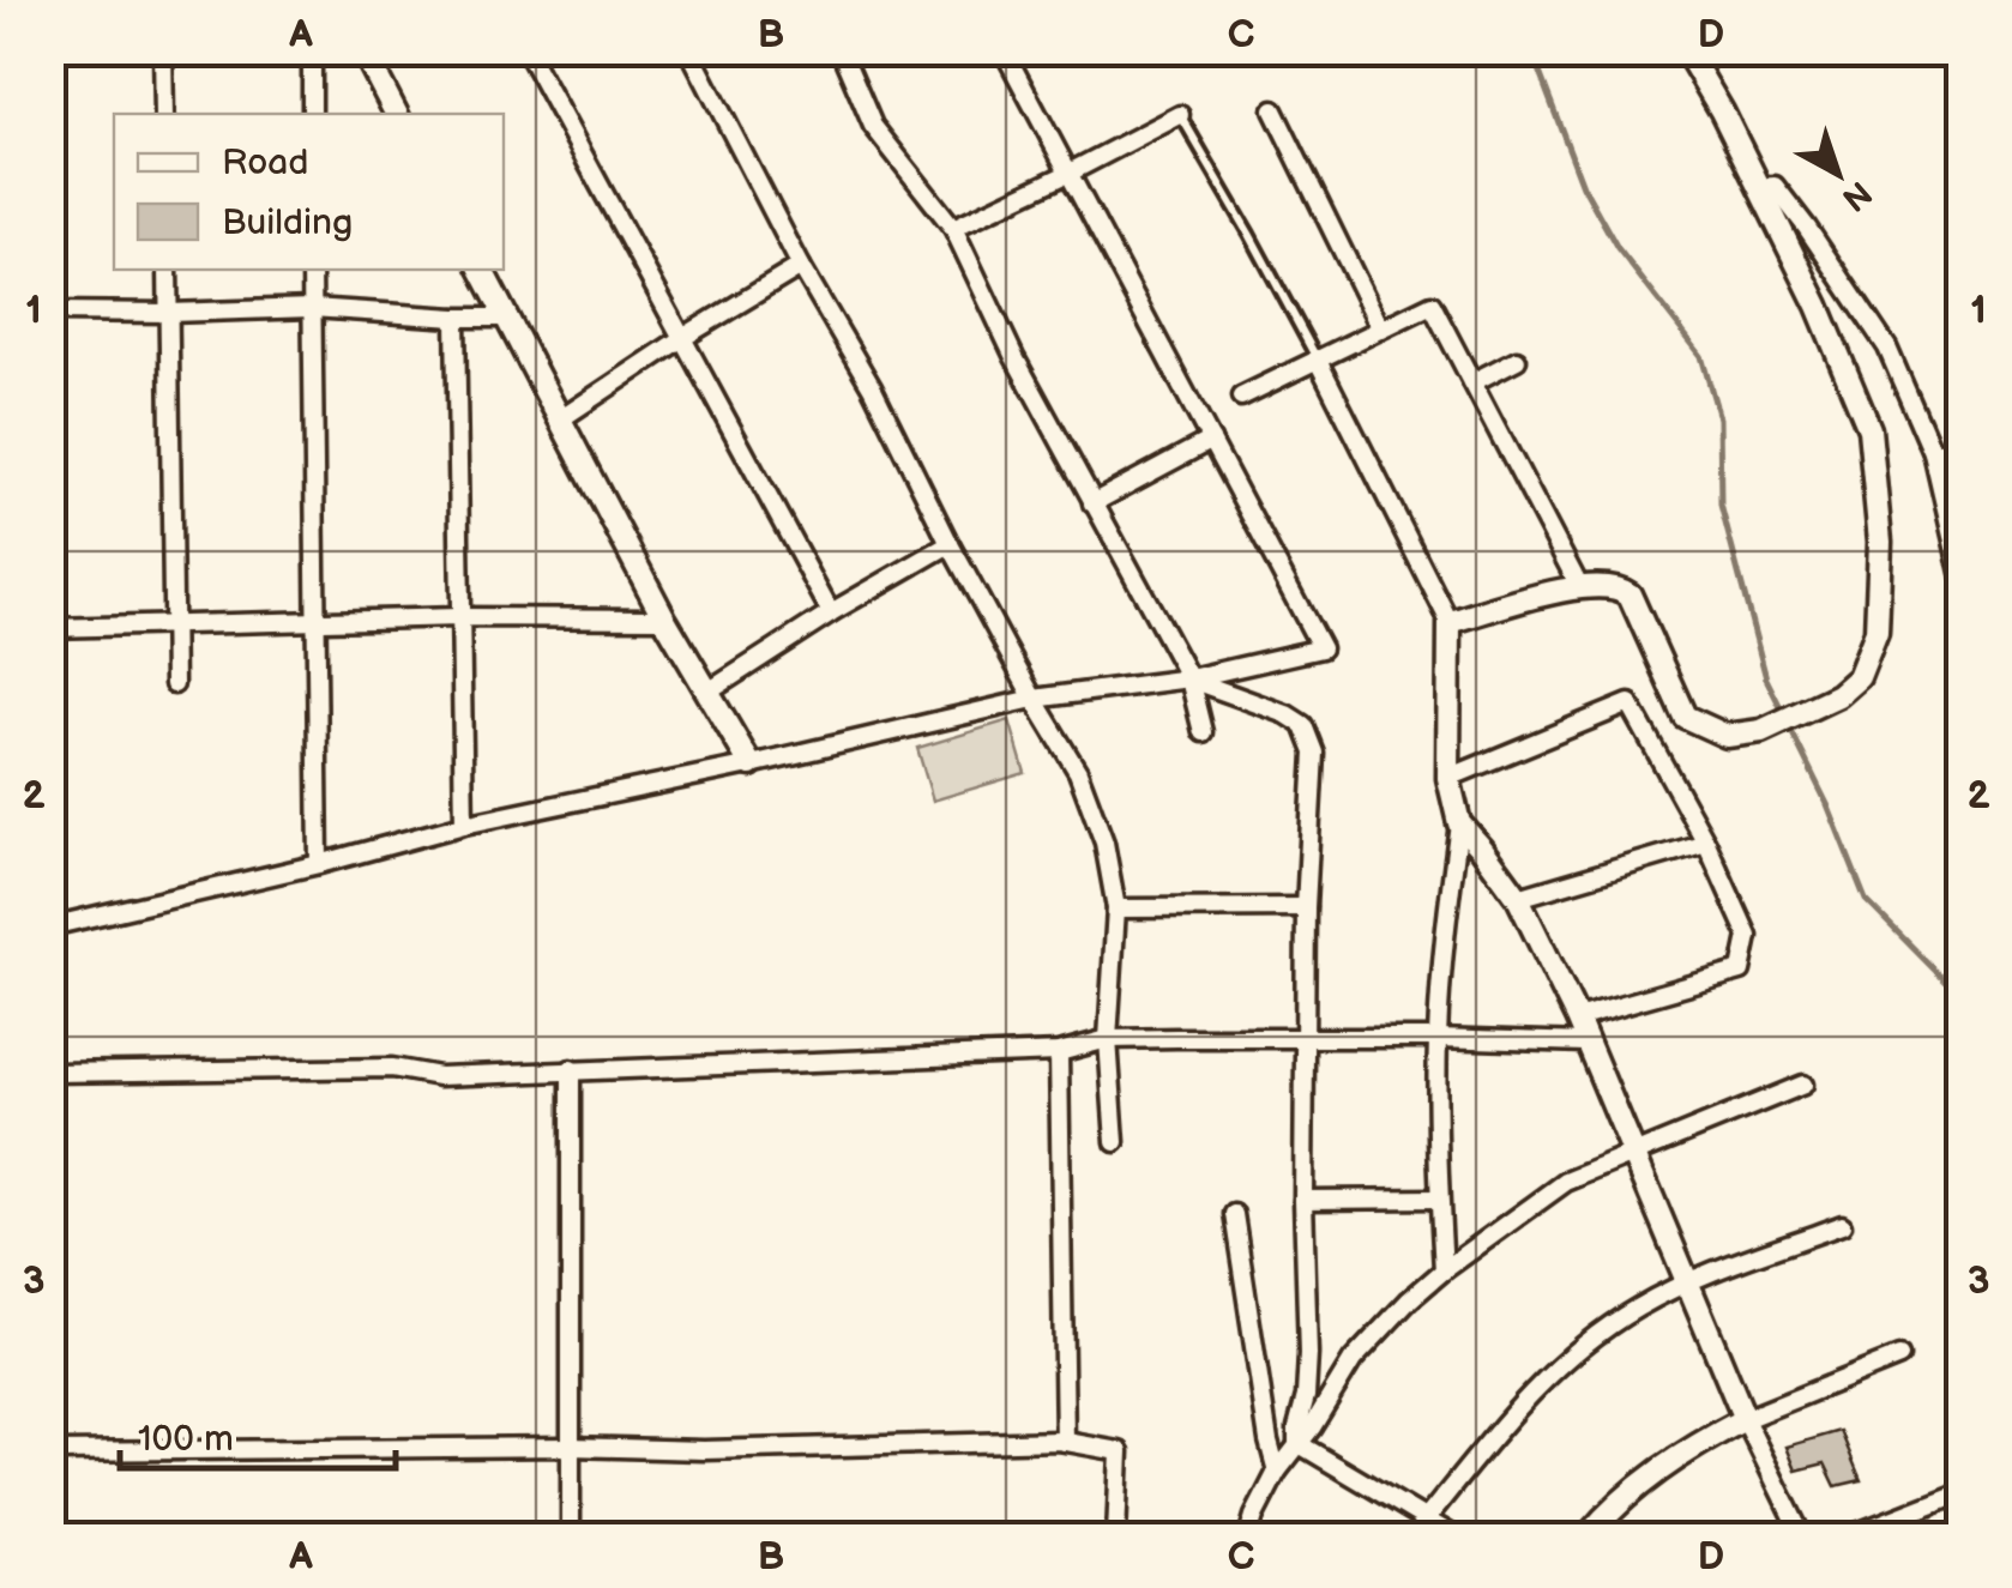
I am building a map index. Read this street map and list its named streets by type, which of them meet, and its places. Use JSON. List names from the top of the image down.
{
  "legend": ["Road", "Building"],
  "scale_bar": "100 m",
  "north": "bottom right",
  "grid": {
    "columns": [
      "A",
      "B",
      "C",
      "D"
    ],
    "rows": ["1", "2", "3"]
  }
}
